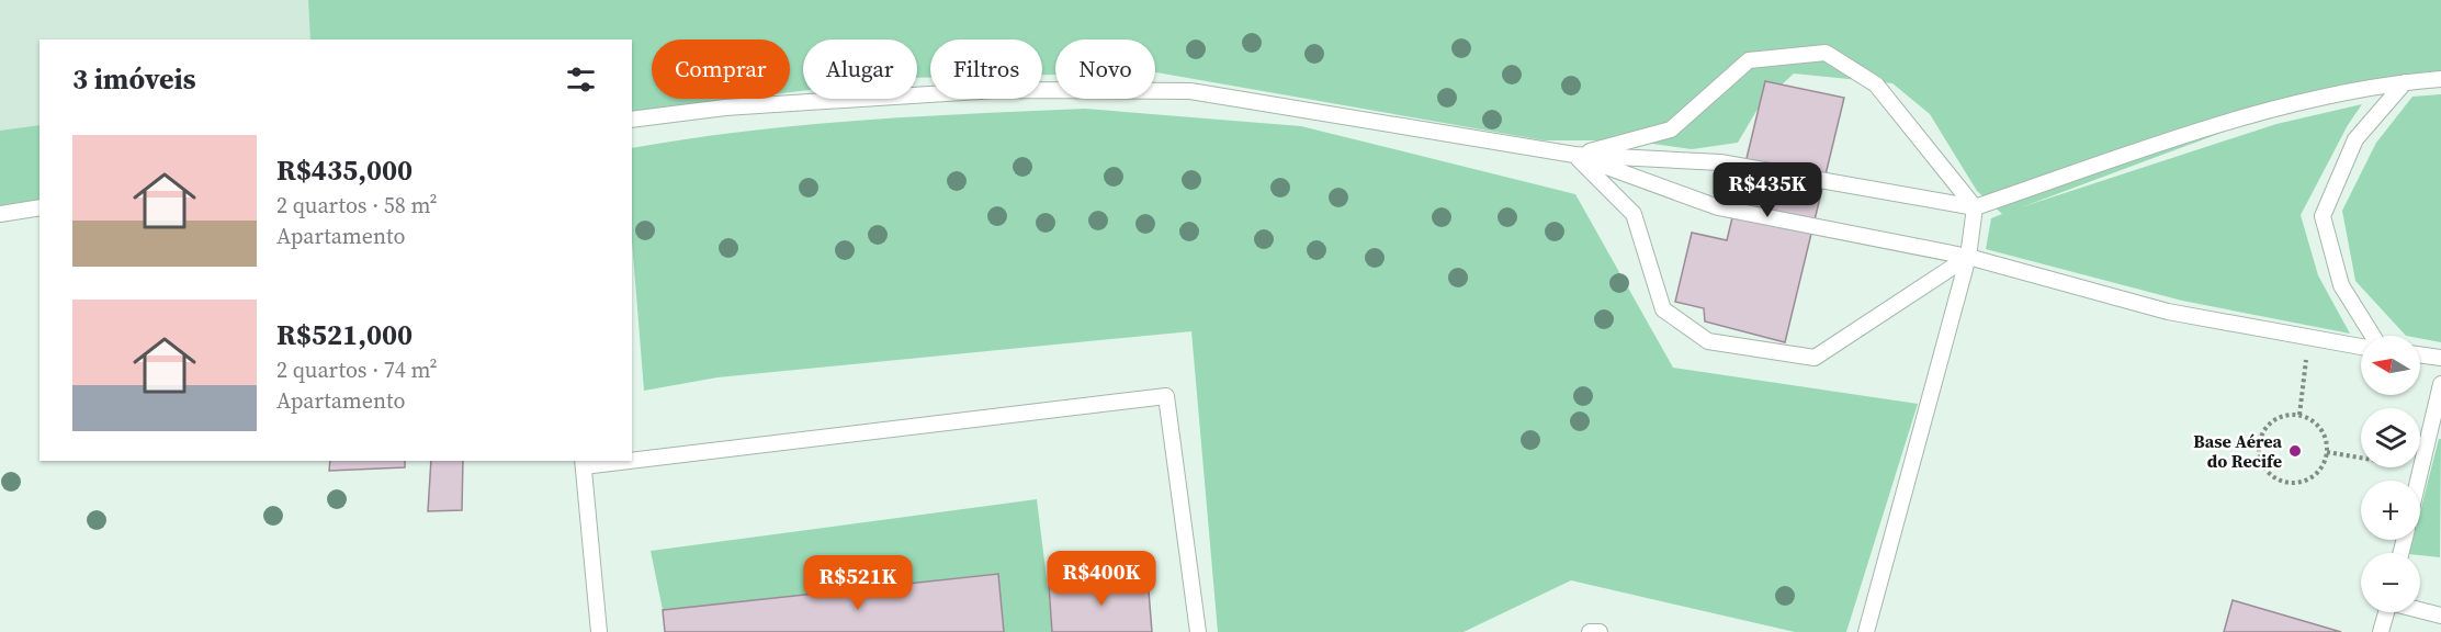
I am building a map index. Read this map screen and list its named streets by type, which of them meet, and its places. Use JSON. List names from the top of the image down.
{
  "places": ["Base Aérea do Recife"],
  "north": "left",
  "page": {
    "chip": [
      "Comprar",
      "Alugar",
      "Filtros",
      "Novo"
    ],
    "heading": "3 imóveis",
    "list": [
      {
        "name": "R$435,000",
        "note": "2 quartos · 58 m² · Apartamento"
      },
      {
        "name": "R$521,000",
        "note": "2 quartos · 74 m² · Apartamento"
      }
    ],
    "price": ["R$435K", "R$400K", "R$521K"],
    "map_buttons": ["+", "−"]
  }
}
